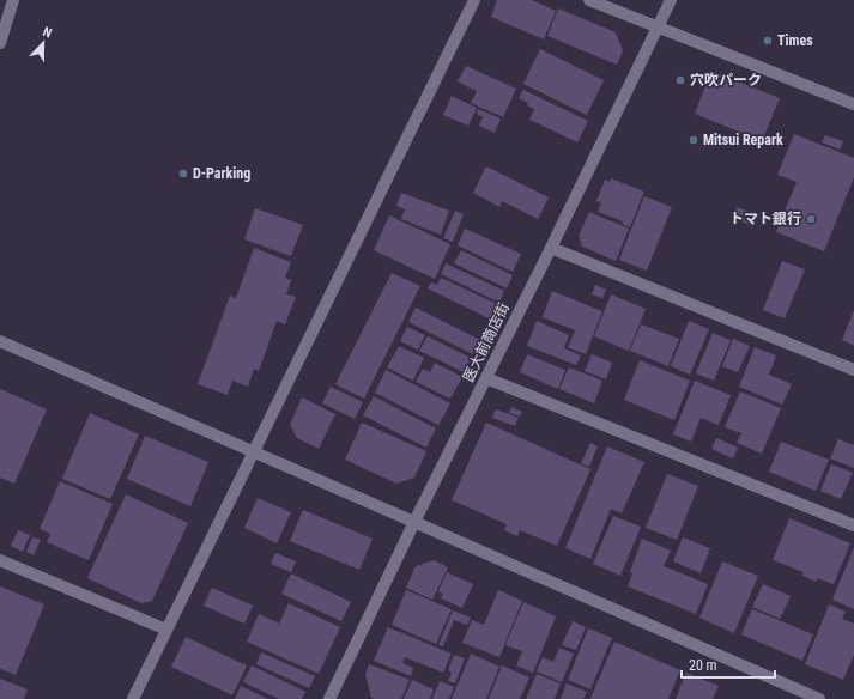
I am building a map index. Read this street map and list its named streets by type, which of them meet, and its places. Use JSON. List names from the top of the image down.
{
  "streets": {
    "street": ["医大前商店街"]
  },
  "places": [
    "Times",
    "穴吹パーク",
    "Mitsui Repark",
    "D-Parking",
    "トマト銀行"
  ],
  "scale_bar": "20 m",
  "north": "top"
}
